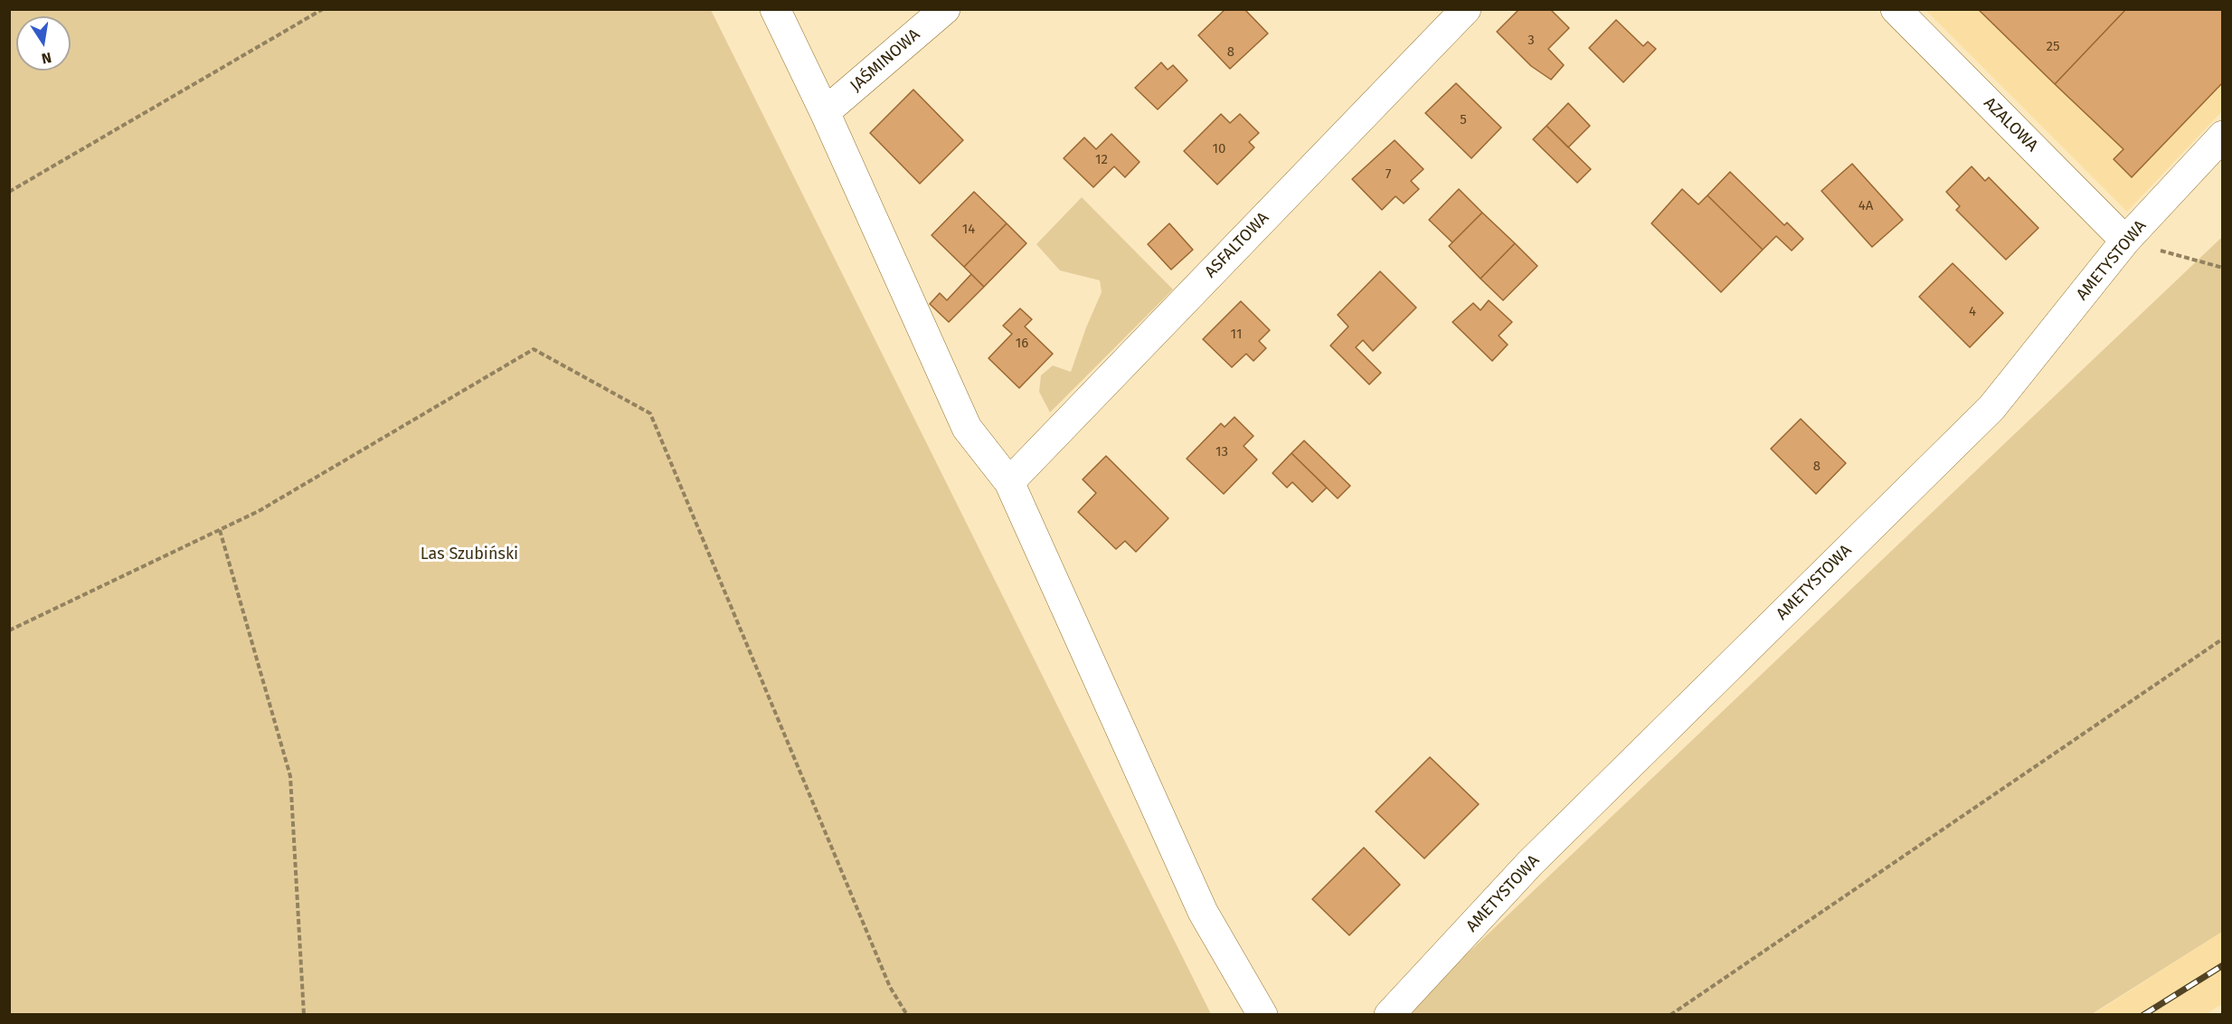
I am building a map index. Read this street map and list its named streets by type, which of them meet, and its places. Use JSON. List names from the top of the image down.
{
  "streets": {
    "street": [
      "JAŚMINOWA",
      "AZALOWA",
      "ASFALTOWA",
      "AMETYSTOWA"
    ]
  },
  "crossings": [
    ["AZALOWA", "AMETYSTOWA"]
  ],
  "parks": ["Las Szubiński"],
  "house_numbers": [
    "3",
    "25",
    "8",
    "5",
    "10",
    "12",
    "7",
    "4A",
    "14",
    "4",
    "11",
    "16",
    "13",
    "8"
  ],
  "north": "bottom"
}
